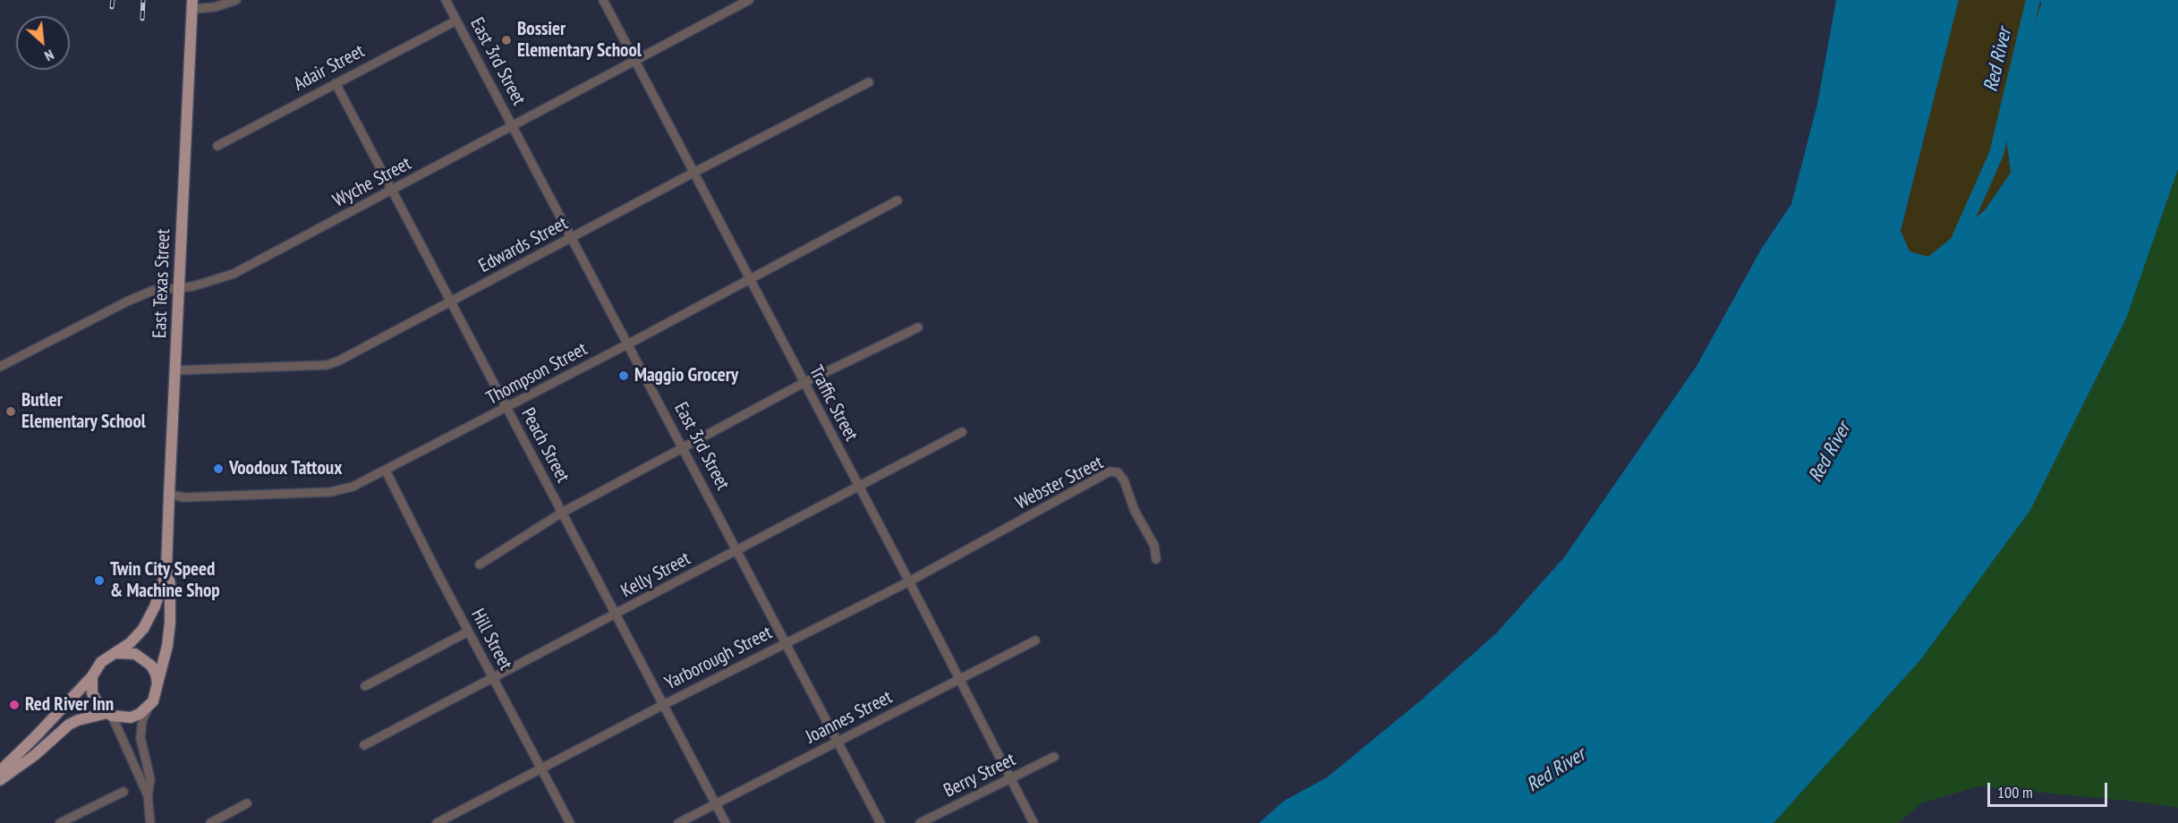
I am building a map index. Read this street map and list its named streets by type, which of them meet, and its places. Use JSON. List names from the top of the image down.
{
  "streets": {
    "main road": ["East Texas Street"],
    "street": [
      "East 3rd Street",
      "Adair Street",
      "Wyche Street",
      "Edwards Street",
      "Thompson Street",
      "Traffic Street",
      "Peach Street",
      "Webster Street",
      "Kelly Street",
      "Hill Street",
      "Yarborough Street",
      "Joannes Street",
      "Berry Street"
    ]
  },
  "crossings": [
    ["East 3rd Street", "Adair Street"],
    ["East 3rd Street", "Wyche Street"],
    ["East 3rd Street", "Edwards Street"],
    ["East 3rd Street", "Thompson Street"],
    ["East 3rd Street", "Kelly Street"],
    ["East 3rd Street", "Yarborough Street"],
    ["East 3rd Street", "Joannes Street"],
    ["Adair Street", "Peach Street"],
    ["Wyche Street", "East Texas Street"],
    ["Wyche Street", "Traffic Street"],
    ["Wyche Street", "Peach Street"],
    ["Edwards Street", "East Texas Street"],
    ["Edwards Street", "Traffic Street"],
    ["Edwards Street", "Peach Street"],
    ["East Texas Street", "Thompson Street"],
    ["Thompson Street", "Traffic Street"],
    ["Thompson Street", "Peach Street"],
    ["Thompson Street", "Hill Street"],
    ["Traffic Street", "Kelly Street"],
    ["Traffic Street", "Yarborough Street"],
    ["Traffic Street", "Joannes Street"],
    ["Traffic Street", "Berry Street"],
    ["Peach Street", "Kelly Street"],
    ["Peach Street", "Yarborough Street"],
    ["Peach Street", "Joannes Street"],
    ["Webster Street", "Yarborough Street"],
    ["Kelly Street", "Hill Street"],
    ["Hill Street", "Yarborough Street"]
  ],
  "water": ["Red River"],
  "places": [
    "Bossier Elementary School",
    "Maggio Grocery",
    "Butler Elementary School",
    "Voodoux Tattoux",
    "Twin City Speed & Machine Shop",
    "Red River Inn"
  ],
  "scale_bar": "100 m",
  "north": "bottom right"
}
